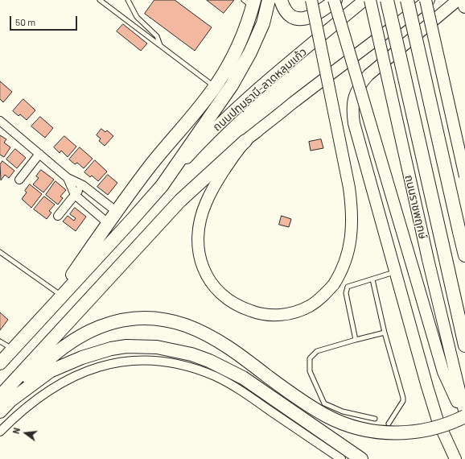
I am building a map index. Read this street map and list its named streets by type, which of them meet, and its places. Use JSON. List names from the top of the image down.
{
  "streets": {
    "main road": ["ถนนปทุมธานี-ลาดหลุมแก้ว", "ถนนราชพฤกษ์"]
  },
  "scale_bar": "50 m",
  "north": "left"
}
